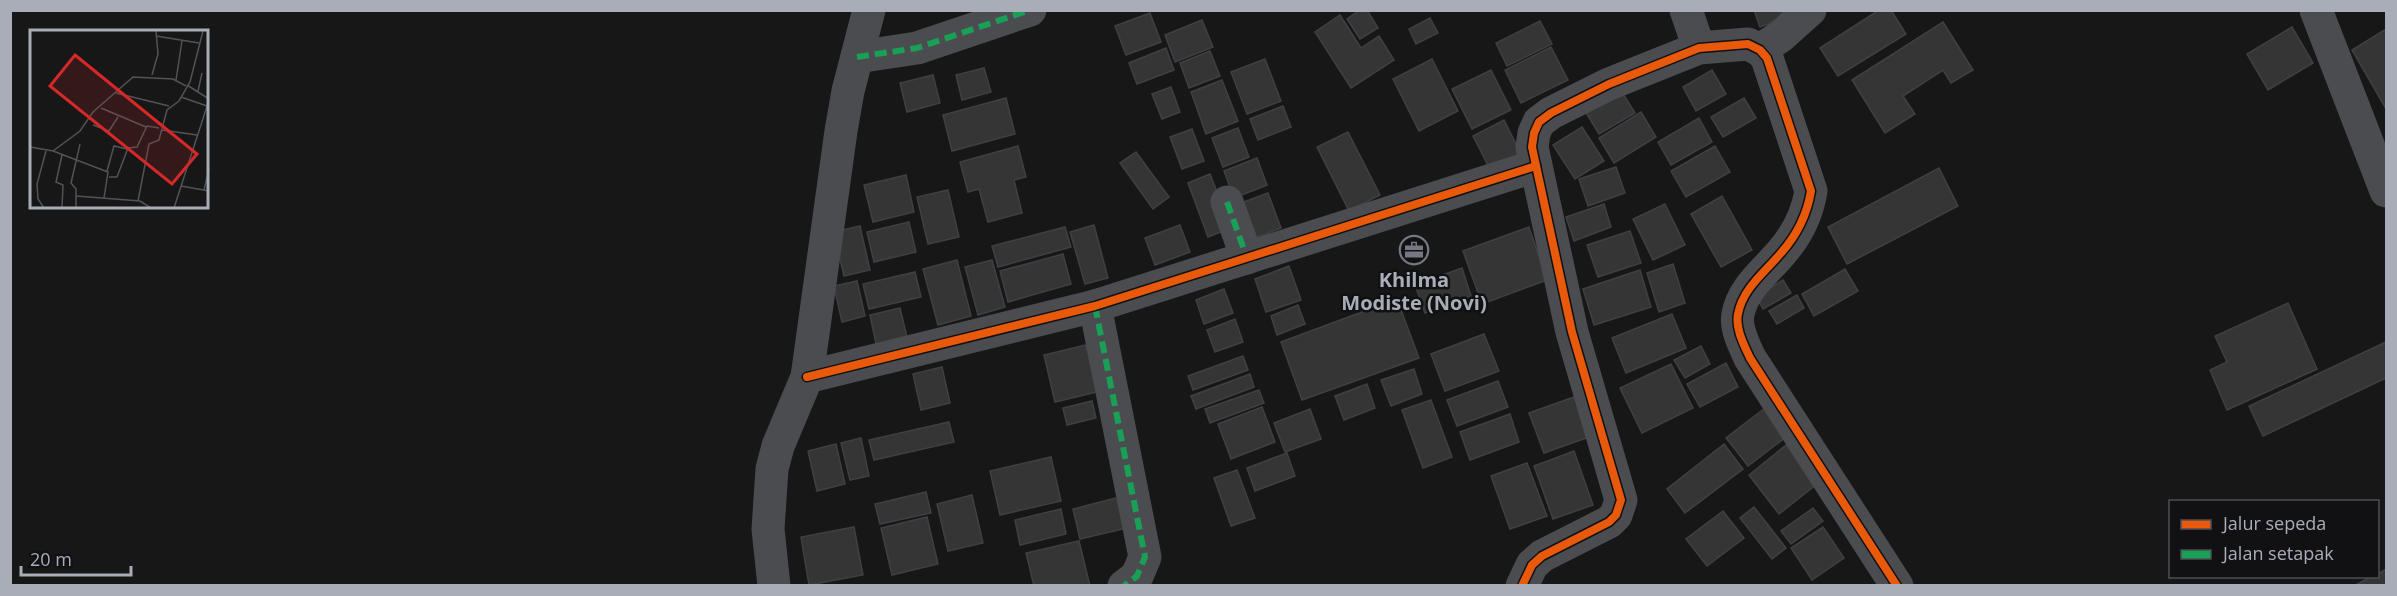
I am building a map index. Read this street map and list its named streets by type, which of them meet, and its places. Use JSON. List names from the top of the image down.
{
  "places": {
    "office": ["Khilma Modiste (Novi)"]
  },
  "legend": ["Jalur sepeda", "Jalan setapak"],
  "scale_bar": "20 m"
}
